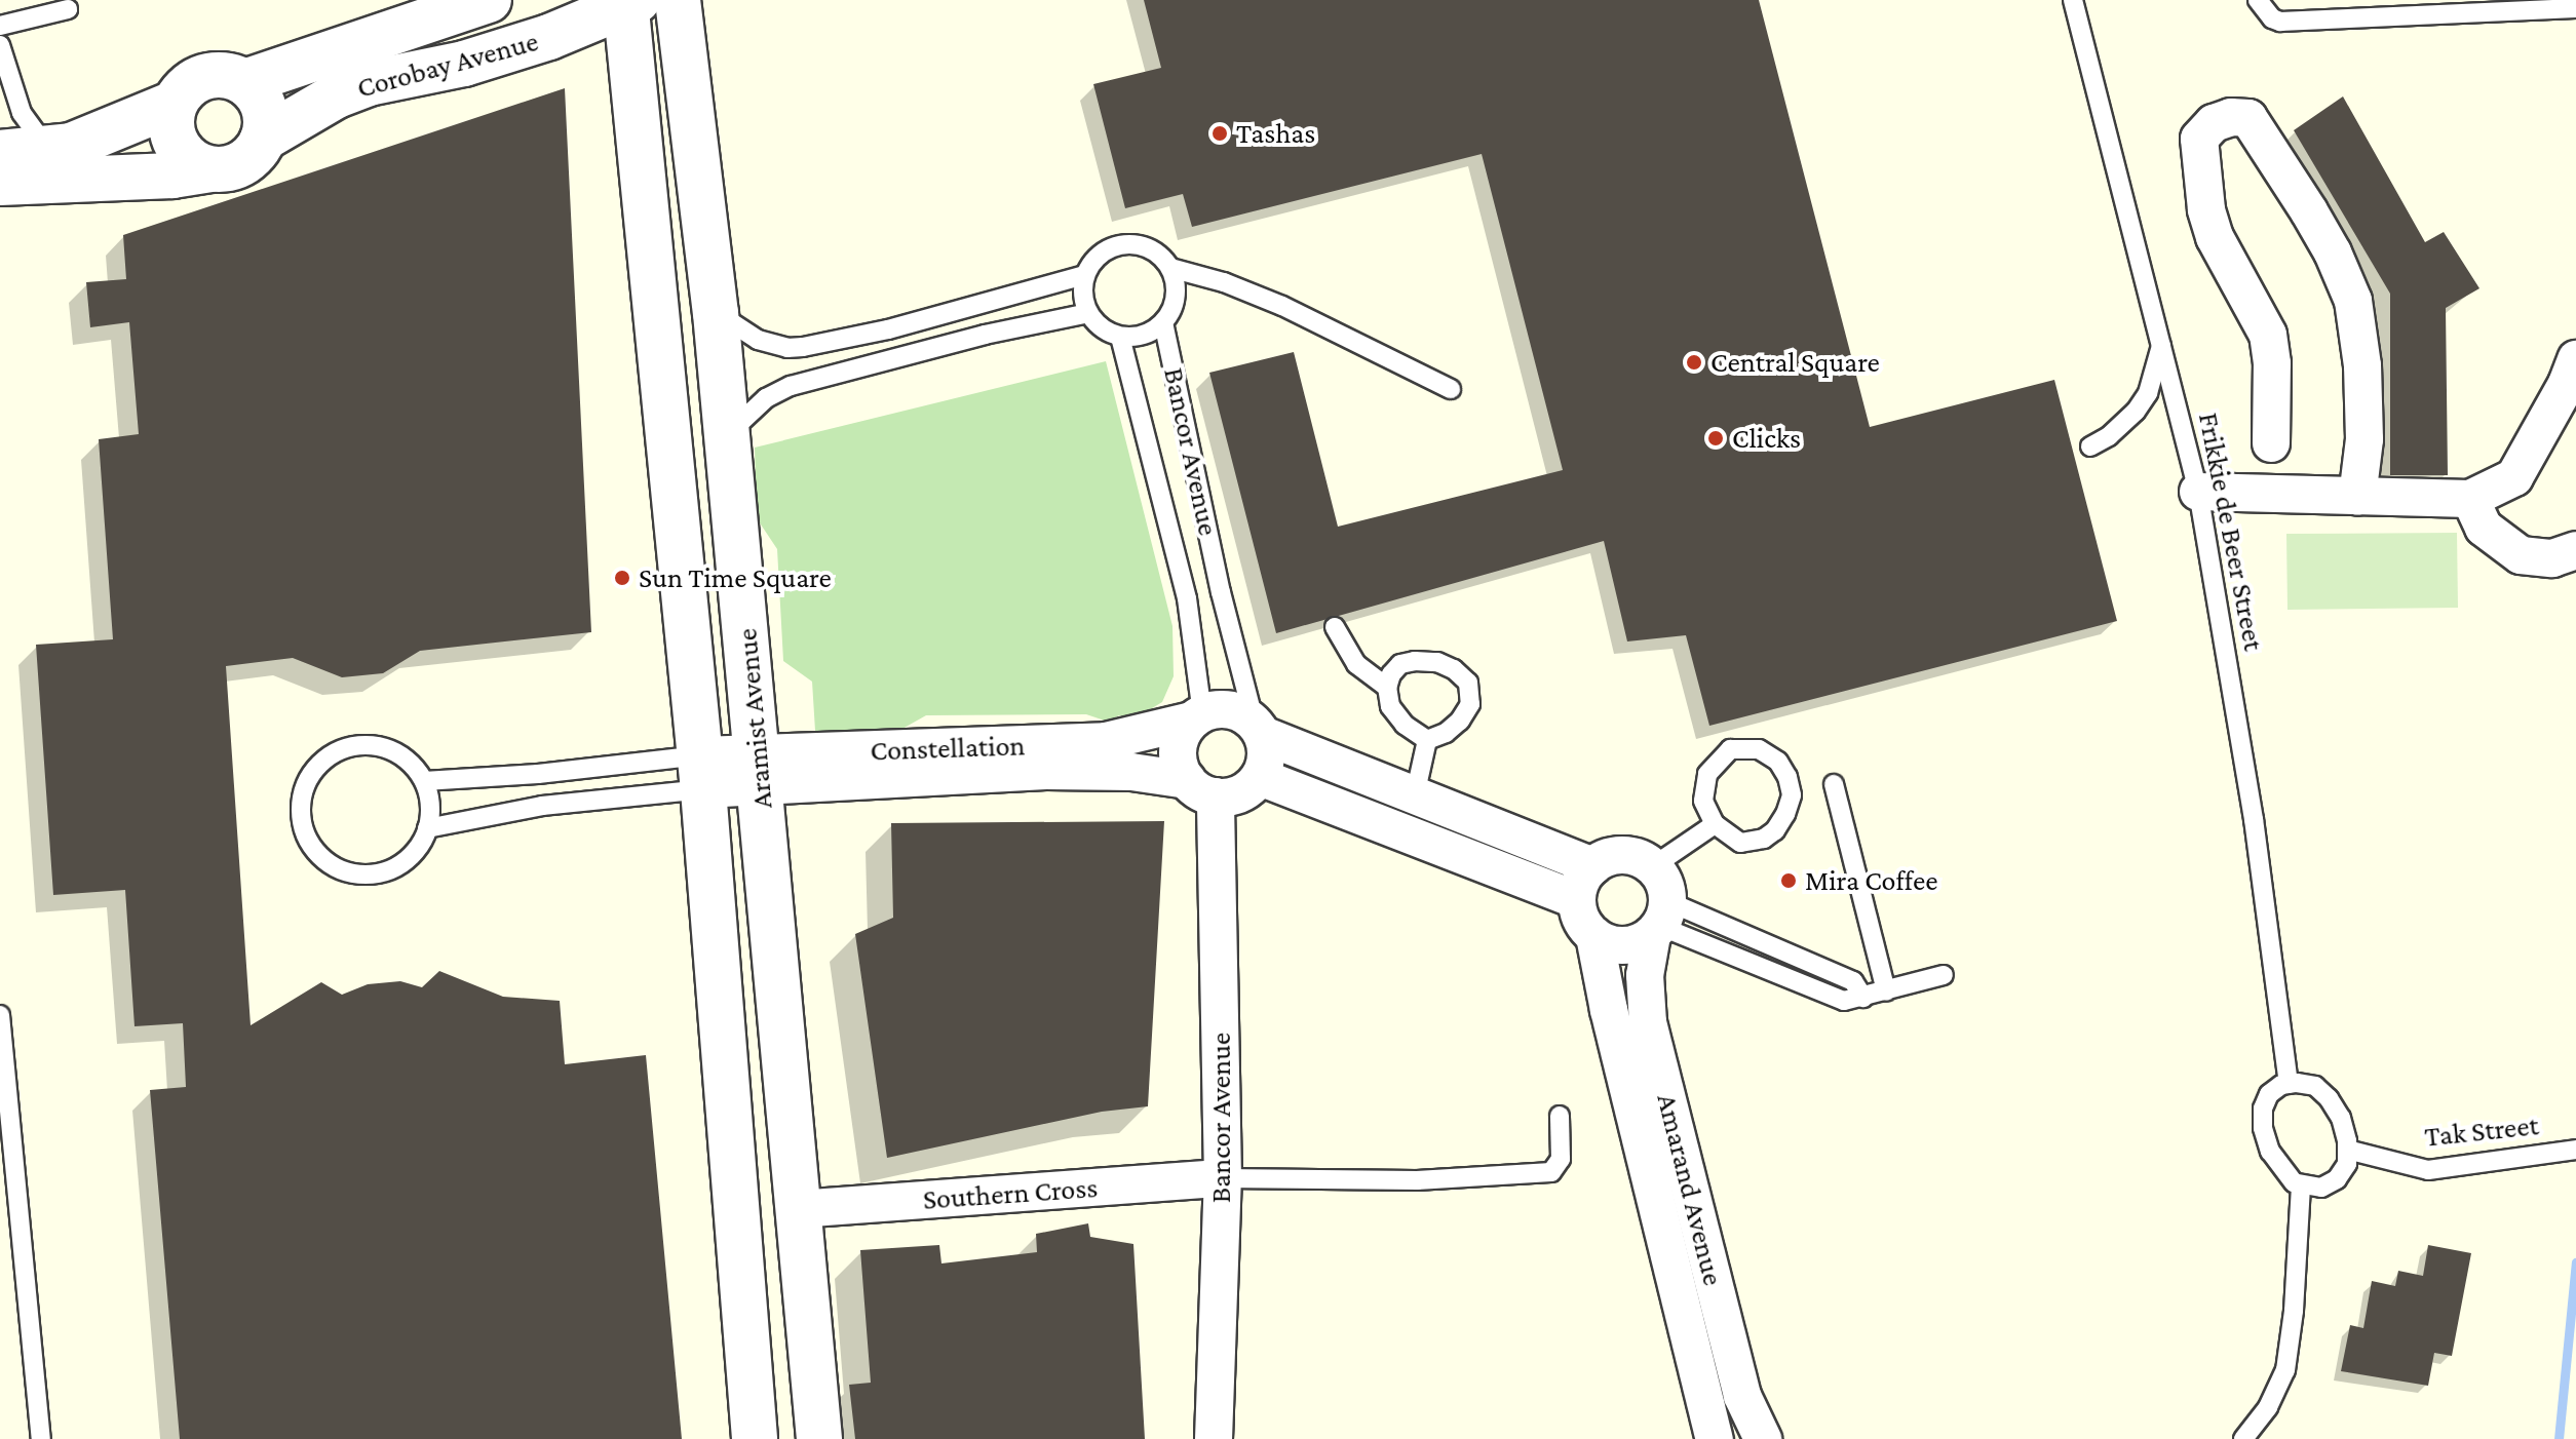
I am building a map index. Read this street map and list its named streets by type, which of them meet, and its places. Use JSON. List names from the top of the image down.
{
  "streets": {
    "street": [
      "Corobay Avenue",
      "Bancor Avenue",
      "Aramist Avenue",
      "Constellation",
      "Amarand Avenue",
      "Southern Cross"
    ],
    "lane": ["Frikkie de Beer Street", "Tak Street"]
  },
  "crossings": [
    ["Corobay Avenue", "Aramist Avenue"],
    ["Bancor Avenue", "Constellation"],
    ["Bancor Avenue", "Southern Cross"],
    ["Frikkie de Beer Street", "Tak Street"],
    ["Aramist Avenue", "Constellation"],
    ["Aramist Avenue", "Southern Cross"]
  ],
  "places": [
    "Tashas",
    "Central Square",
    "Clicks",
    "Sun Time Square",
    "Mira Coffee"
  ]
}
